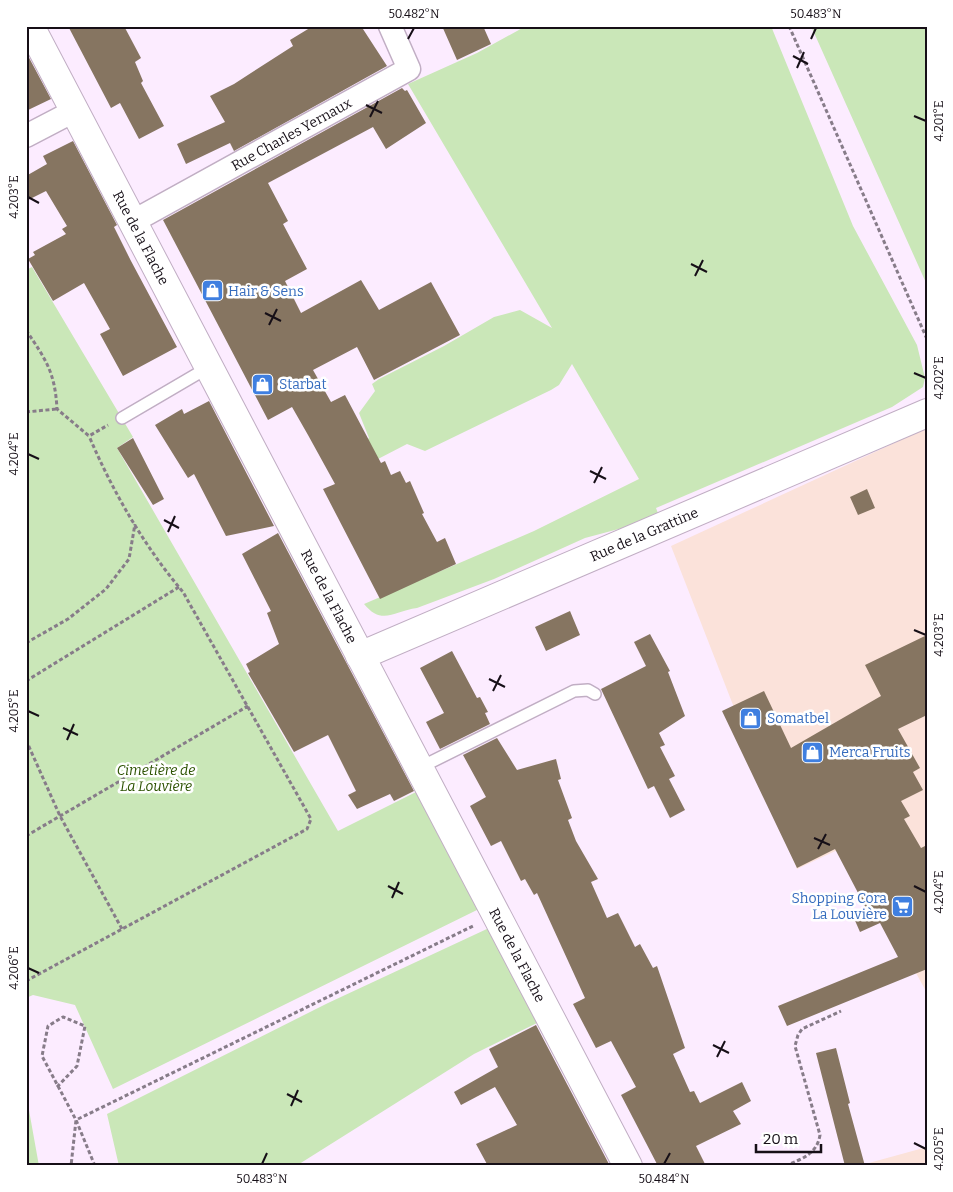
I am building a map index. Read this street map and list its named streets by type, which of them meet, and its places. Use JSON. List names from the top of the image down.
{
  "streets": {
    "street": ["Rue Charles Yernaux", "Rue de la Flache", "Rue de la Grattine"]
  },
  "crossings": [
    ["Rue Charles Yernaux", "Rue de la Flache"],
    ["Rue de la Flache", "Rue de la Grattine"]
  ],
  "parks": ["Cimetière de La Louvière"],
  "places": {
    "shop": [
      "Hair & Sens",
      "Starbat",
      "Somatbel",
      "Merca Fruits"
    ],
    "supermarket": ["Shopping Cora La Louvière"]
  },
  "scale_bar": "20 m",
  "coordinates": [
    "50.482°N",
    "50.483°N",
    "4.201°E",
    "4.203°E",
    "4.202°E",
    "4.204°E",
    "4.205°E",
    "4.206°E",
    "50.484°N"
  ]
}
